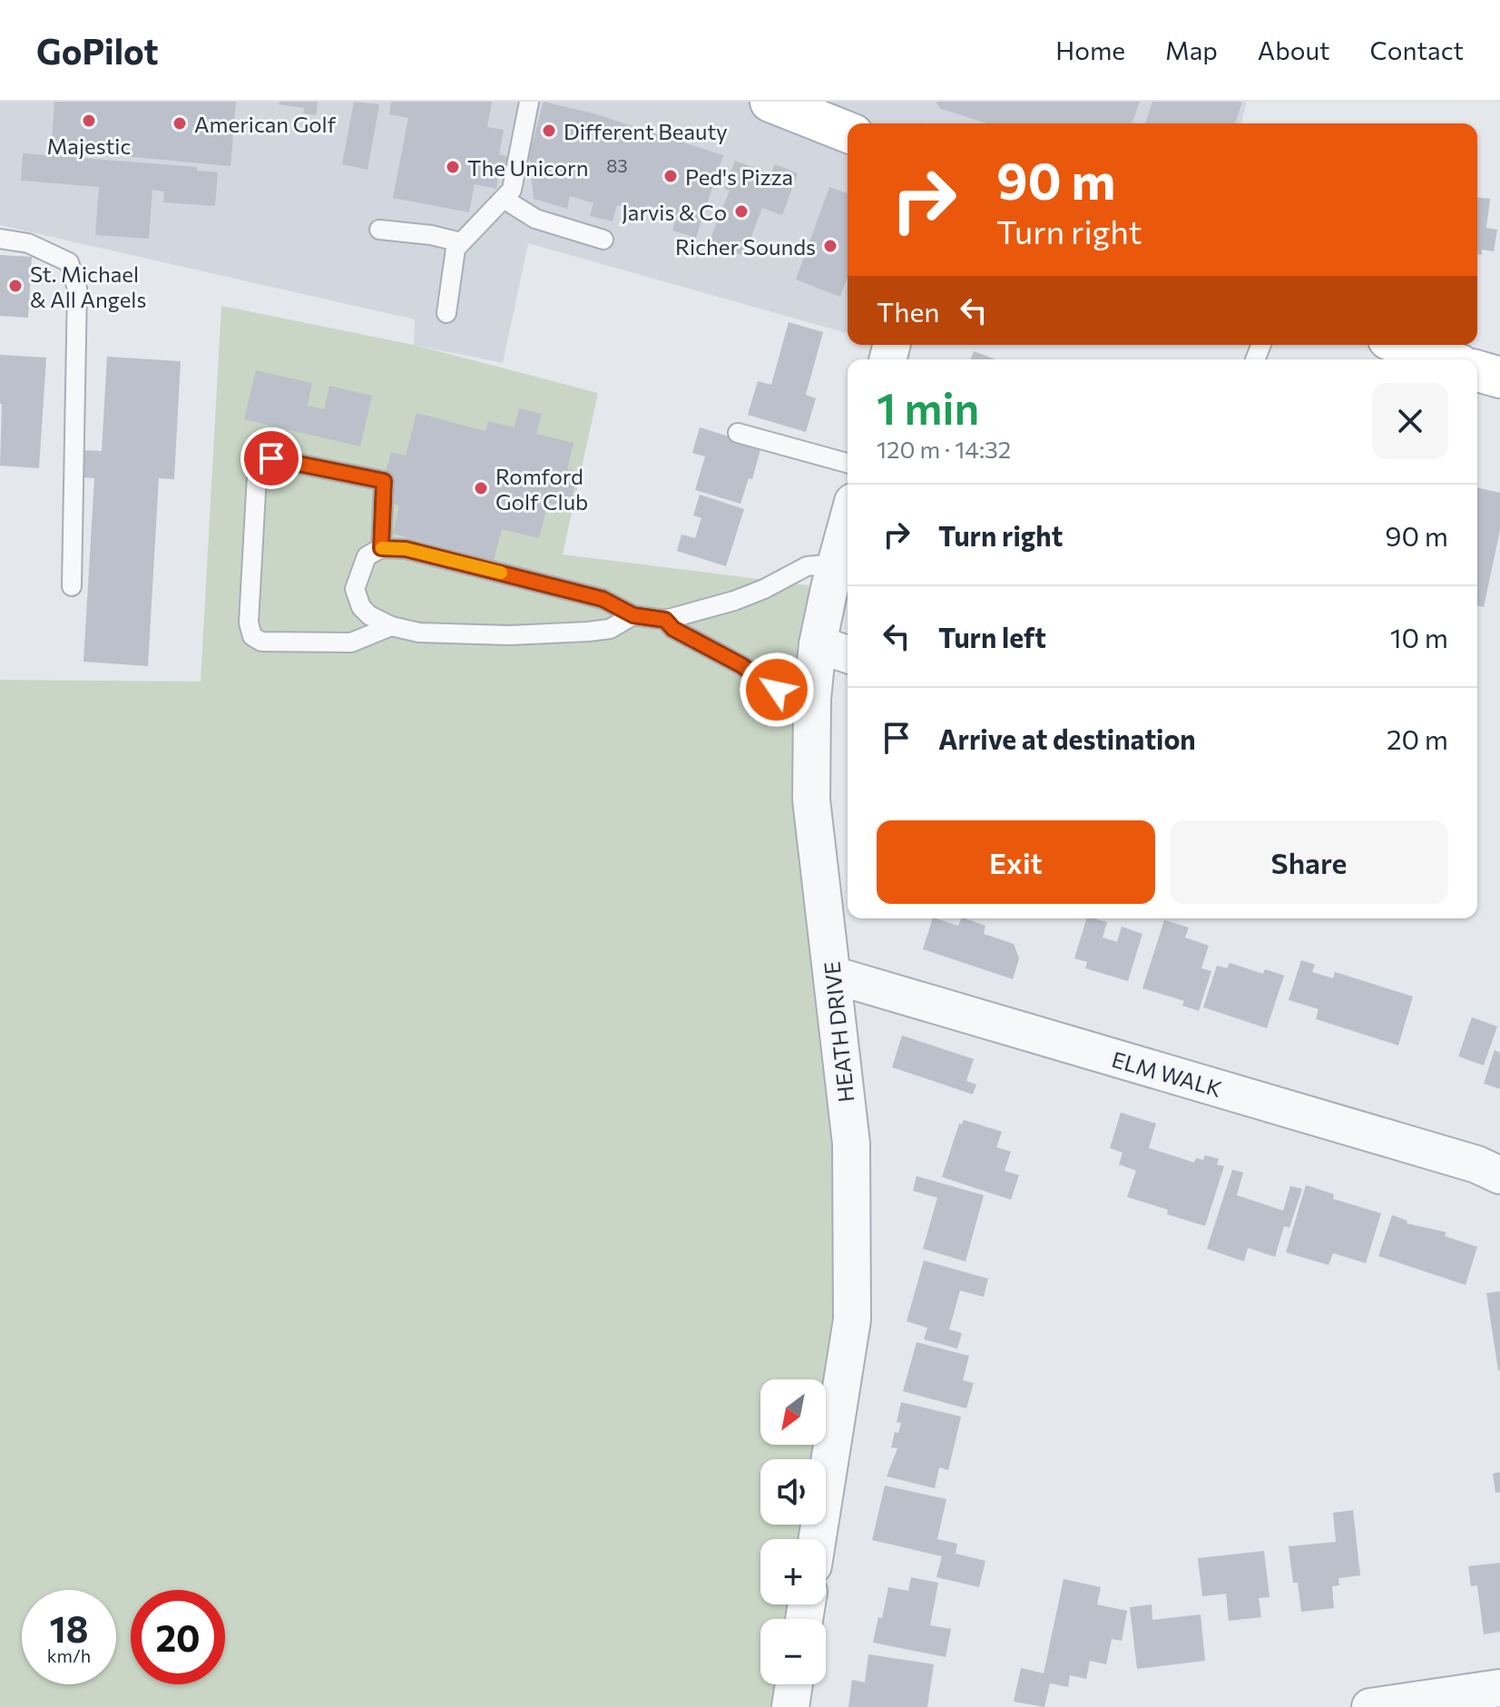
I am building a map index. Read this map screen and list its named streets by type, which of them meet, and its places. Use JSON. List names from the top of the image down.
{
  "streets": {
    "street": ["HEATH DRIVE", "ELM WALK"]
  },
  "crossings": [
    ["HEATH DRIVE", "ELM WALK"]
  ],
  "places": [
    "Majestic",
    "American Golf",
    "Different Beauty",
    "The Unicorn",
    "Ped's Pizza",
    "Jarvis & Co",
    "Richer Sounds",
    "St. Michael & All Angels",
    "Romford Golf Club"
  ],
  "house_numbers": ["83"],
  "north": "bottom left",
  "page": {
    "header": "GoPilot",
    "nav": [
      "Home",
      "Map",
      "About",
      "Contact"
    ],
    "turn": ["90 m", "Turn right"],
    "then": "Then",
    "heading": ["1 min", "120 m · 14:32"],
    "list": [
      {
        "name": "Turn right",
        "value": "90 m"
      },
      {
        "name": "Turn left",
        "value": "10 m"
      },
      {
        "name": "Arrive at destination",
        "value": "20 m"
      }
    ],
    "buttons": ["Exit", "Share"],
    "map_buttons": ["+", "−"],
    "speed": "18 km/h",
    "limit": "20"
  }
}
